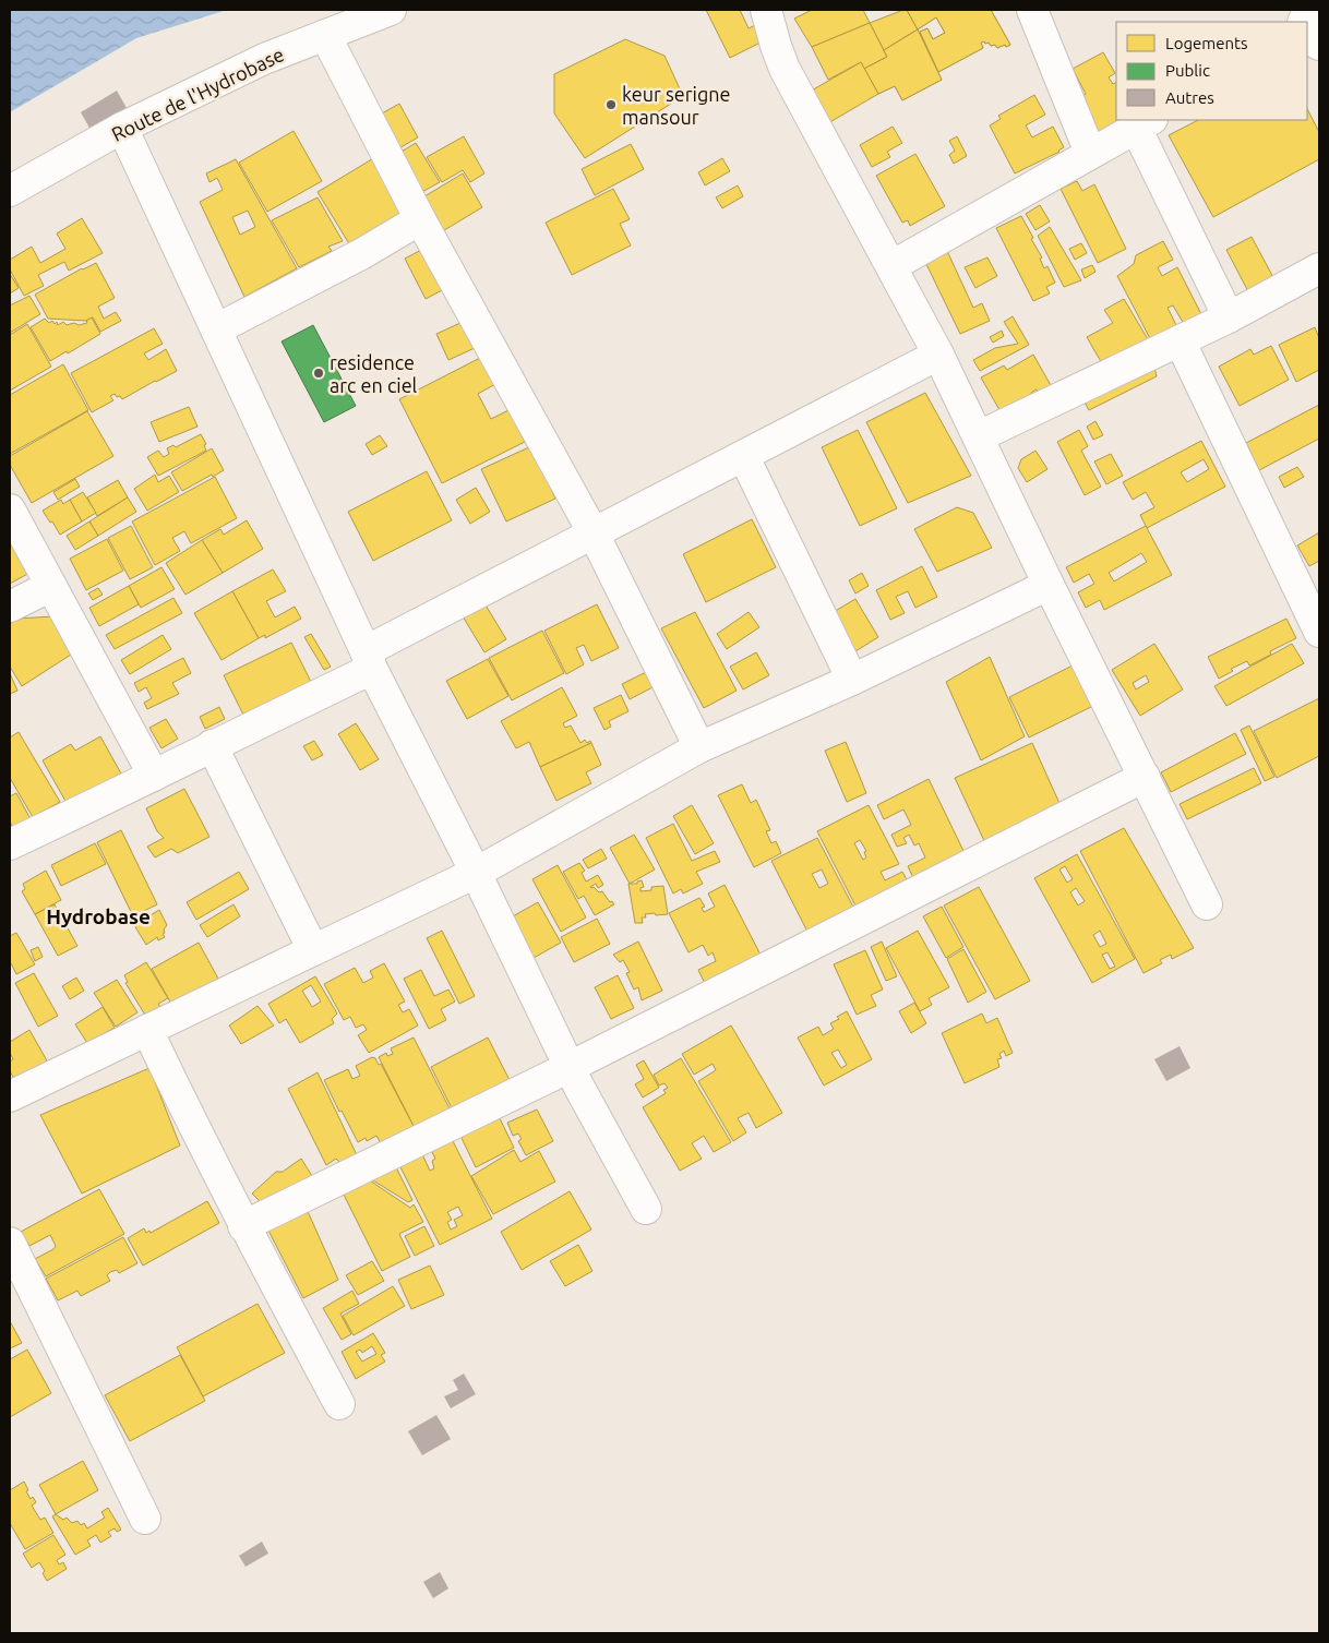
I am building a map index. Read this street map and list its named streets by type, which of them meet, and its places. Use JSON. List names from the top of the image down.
{
  "streets": {
    "street": ["Route de l'Hydrobase"]
  },
  "districts": ["Hydrobase"],
  "places": ["keur serigne mansour", "residence arc en ciel"],
  "legend": ["Logements", "Public", "Autres"]
}
